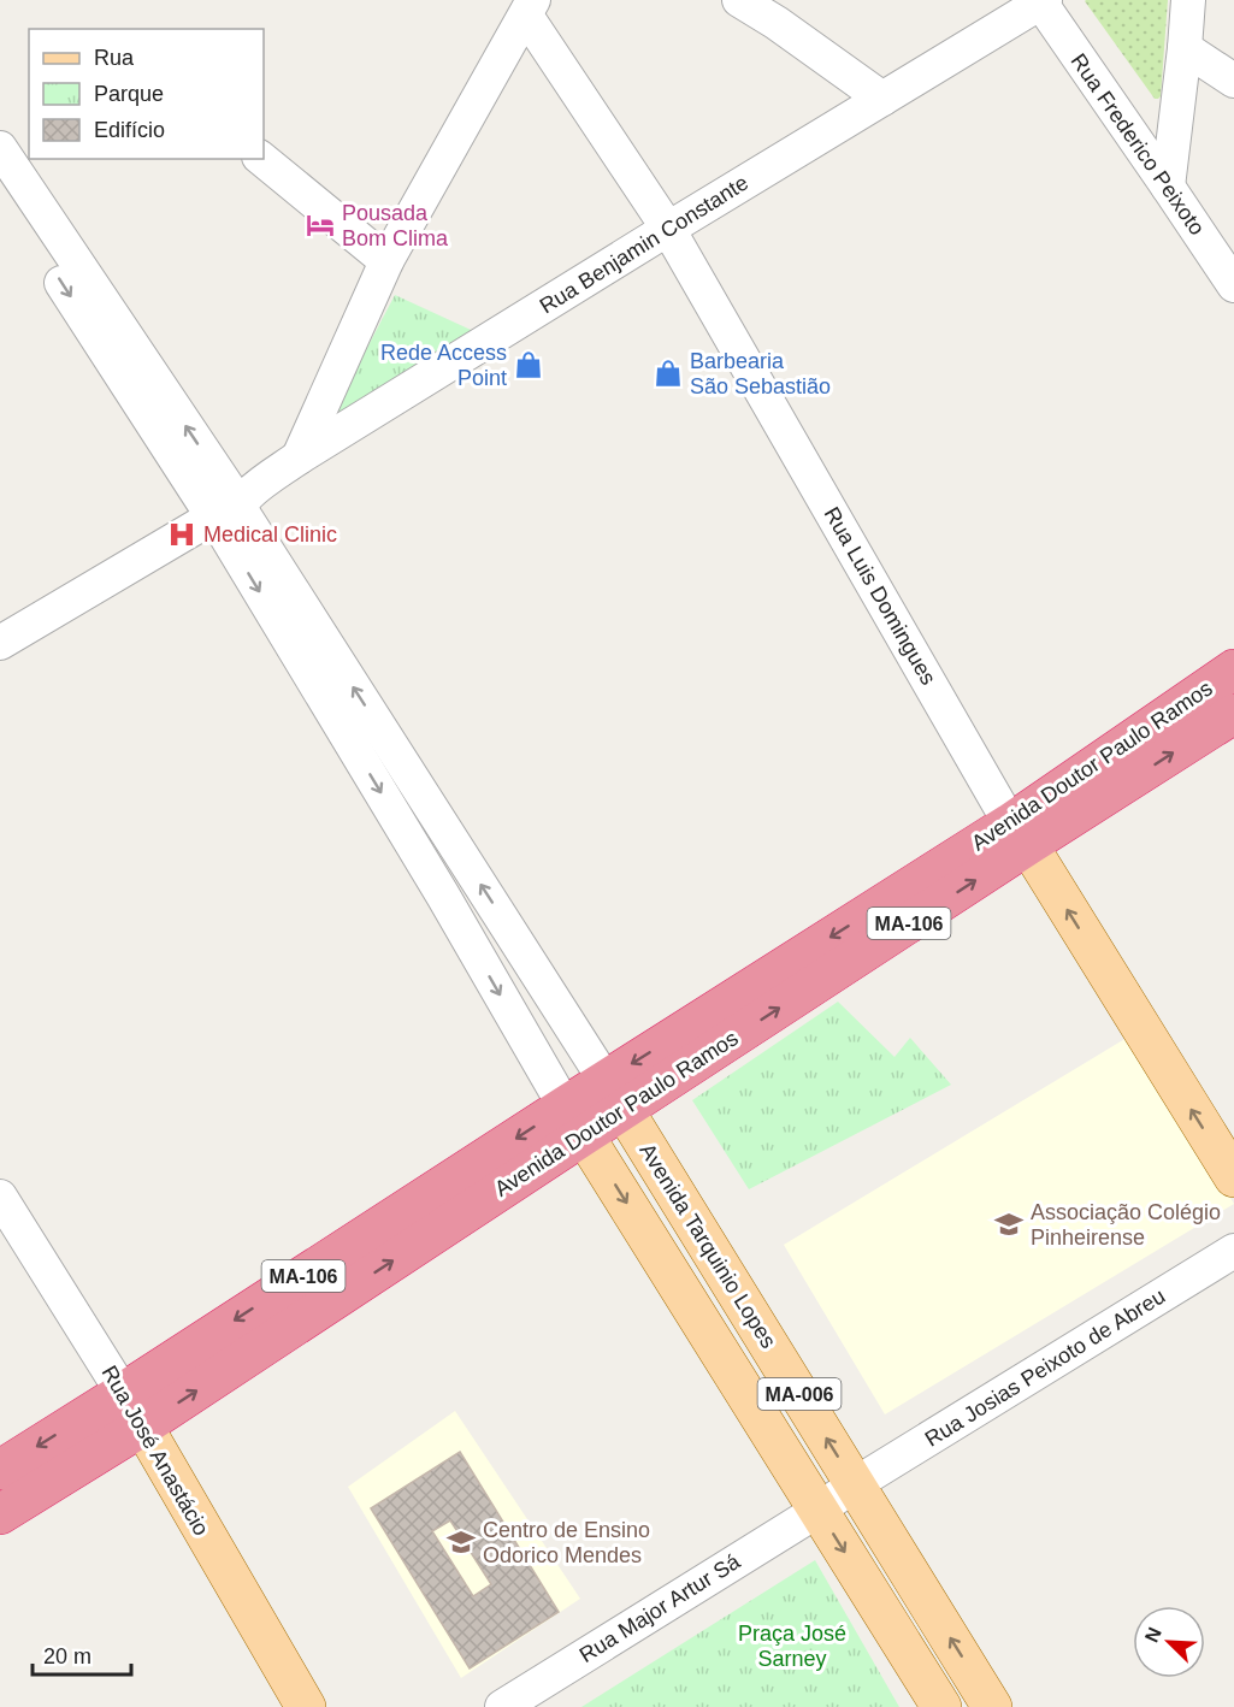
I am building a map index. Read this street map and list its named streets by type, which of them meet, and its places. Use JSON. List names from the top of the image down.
{
  "streets": {
    "highway": ["Avenida Doutor Paulo Ramos", "MA-106"],
    "main road": [
      "Rua Luis Domingues",
      "Avenida Tarquinio Lopes",
      "MA-006",
      "Rua José Anastácio"
    ],
    "street": [
      "Rua Frederico Peixoto",
      "Rua Benjamin Constante",
      "Rua Josias Peixoto de Abreu",
      "Rua Major Artur Sá"
    ]
  },
  "crossings": [
    ["Rua Frederico Peixoto", "Rua Benjamin Constante"],
    ["Rua Benjamin Constante", "Rua Luis Domingues"],
    ["Rua Luis Domingues", "Avenida Doutor Paulo Ramos"],
    ["Avenida Doutor Paulo Ramos", "Avenida Tarquinio Lopes"],
    ["Avenida Doutor Paulo Ramos", "MA-006"],
    ["Avenida Doutor Paulo Ramos", "Rua José Anastácio"],
    ["Avenida Tarquinio Lopes", "Rua Josias Peixoto de Abreu"],
    ["Rua Josias Peixoto de Abreu", "MA-006"],
    ["Rua Josias Peixoto de Abreu", "Rua Major Artur Sá"],
    ["MA-006", "Rua Major Artur Sá"]
  ],
  "parks": ["Praça José Sarney"],
  "places": {
    "hotel": ["Pousada Bom Clima"],
    "shop": ["Rede Access Point", "Barbearia São Sebastião"],
    "hospital": ["Medical Clinic"],
    "school or university": ["Associação Colégio Pinheirense", "Centro de Ensino Odorico Mendes"]
  },
  "legend": ["Rua", "Parque", "Edifício"],
  "scale_bar": "20 m",
  "north": "top left"
}
